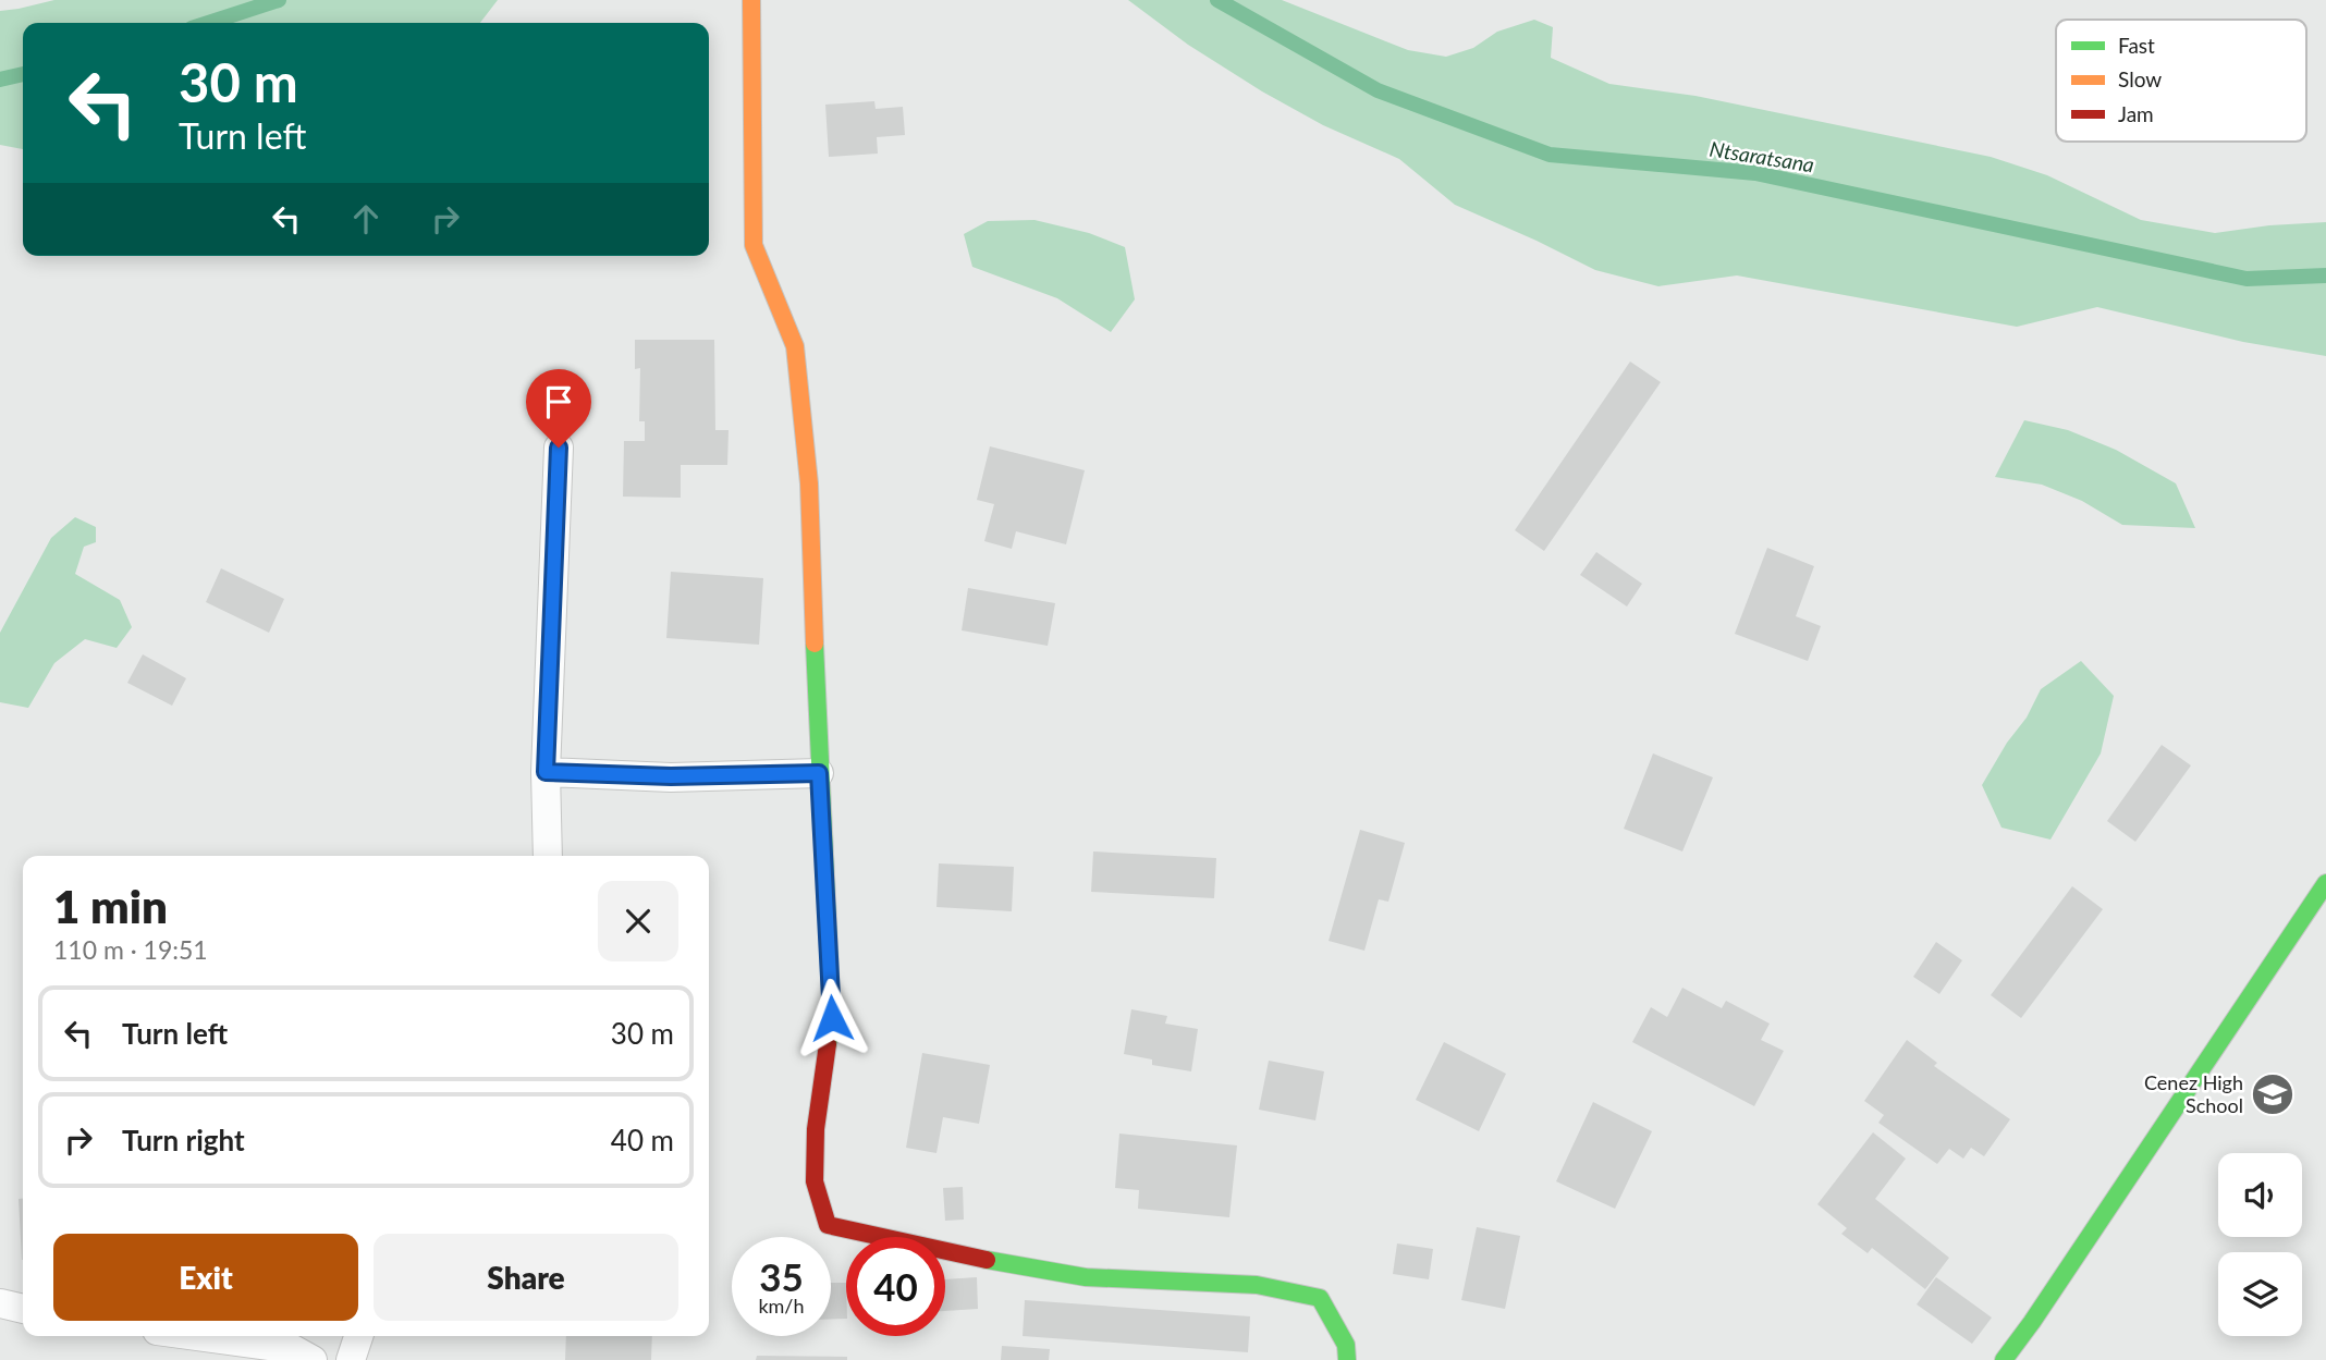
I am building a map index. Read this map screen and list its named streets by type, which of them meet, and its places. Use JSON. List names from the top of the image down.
{
  "water": ["Ntsaratsana"],
  "places": {
    "school or university": ["Cenez High School"]
  },
  "legend": ["Fast", "Slow", "Jam"],
  "page": {
    "turn": ["30 m", "Turn left"],
    "heading": ["1 min", "110 m · 19:51"],
    "list": [
      {
        "name": "Turn left",
        "value": "30 m"
      },
      {
        "name": "Turn right",
        "value": "40 m"
      }
    ],
    "buttons": ["Exit", "Share"],
    "speed": "35 km/h",
    "limit": "40"
  }
}
